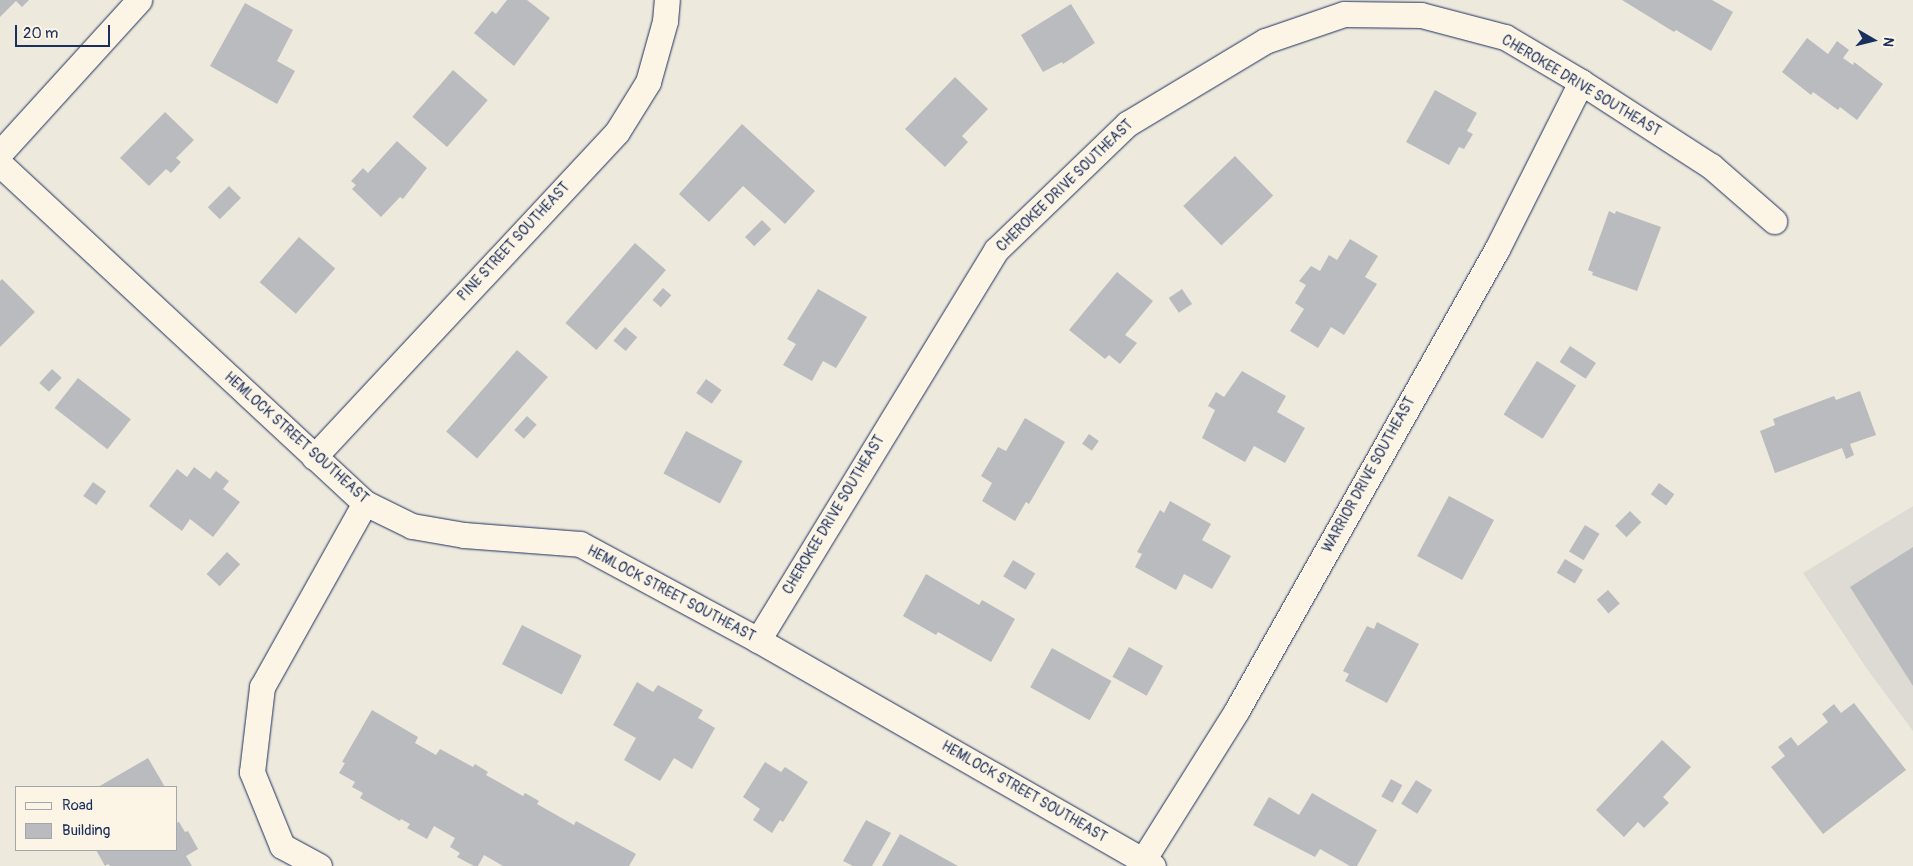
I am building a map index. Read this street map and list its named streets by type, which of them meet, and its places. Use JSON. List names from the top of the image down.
{
  "streets": {
    "street": [
      "CHEROKEE DRIVE SOUTHEAST",
      "PINE STREET SOUTHEAST",
      "HEMLOCK STREET SOUTHEAST",
      "WARRIOR DRIVE SOUTHEAST"
    ]
  },
  "crossings": [
    ["CHEROKEE DRIVE SOUTHEAST", "HEMLOCK STREET SOUTHEAST"],
    ["CHEROKEE DRIVE SOUTHEAST", "WARRIOR DRIVE SOUTHEAST"],
    ["PINE STREET SOUTHEAST", "HEMLOCK STREET SOUTHEAST"],
    ["HEMLOCK STREET SOUTHEAST", "WARRIOR DRIVE SOUTHEAST"]
  ],
  "legend": ["Road", "Building"],
  "scale_bar": "20 m",
  "north": "right"
}
